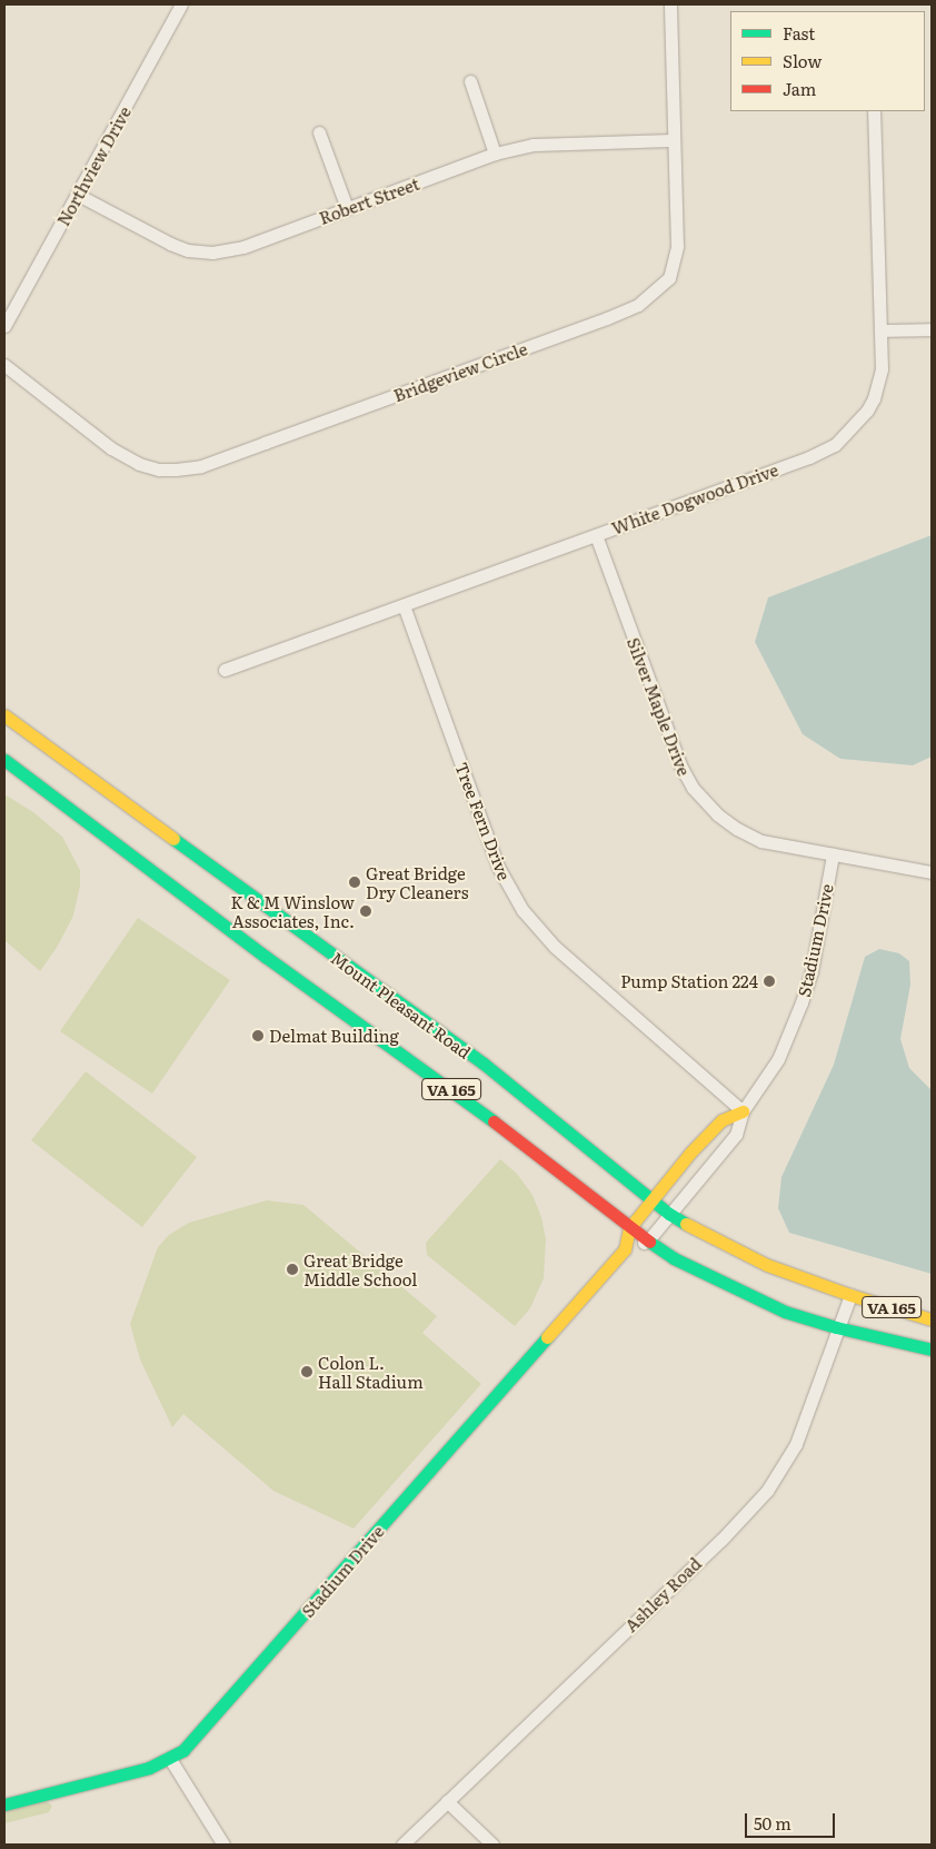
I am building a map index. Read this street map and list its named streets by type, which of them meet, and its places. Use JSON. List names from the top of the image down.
{
  "streets": {
    "main road": ["Stadium Drive", "Mount Pleasant Road", "VA 165"],
    "street": [
      "Northview Drive",
      "Robert Street",
      "Bridgeview Circle",
      "White Dogwood Drive",
      "Silver Maple Drive",
      "Tree Fern Drive",
      "Ashley Road"
    ]
  },
  "crossings": [
    ["Northview Drive", "Robert Street"],
    ["Robert Street", "Bridgeview Circle"],
    ["White Dogwood Drive", "Silver Maple Drive"],
    ["White Dogwood Drive", "Tree Fern Drive"],
    ["Silver Maple Drive", "Stadium Drive"],
    ["Tree Fern Drive", "Stadium Drive"],
    ["Stadium Drive", "Mount Pleasant Road"],
    ["Stadium Drive", "VA 165"],
    ["Mount Pleasant Road", "Ashley Road"],
    ["VA 165", "Ashley Road"]
  ],
  "places": [
    "Great Bridge Dry Cleaners",
    "K & M Winslow Associates, Inc.",
    "Pump Station 224",
    "Delmat Building",
    "Great Bridge Middle School",
    "Colon L. Hall Stadium"
  ],
  "legend": ["Fast", "Slow", "Jam"],
  "scale_bar": "50 m"
}
